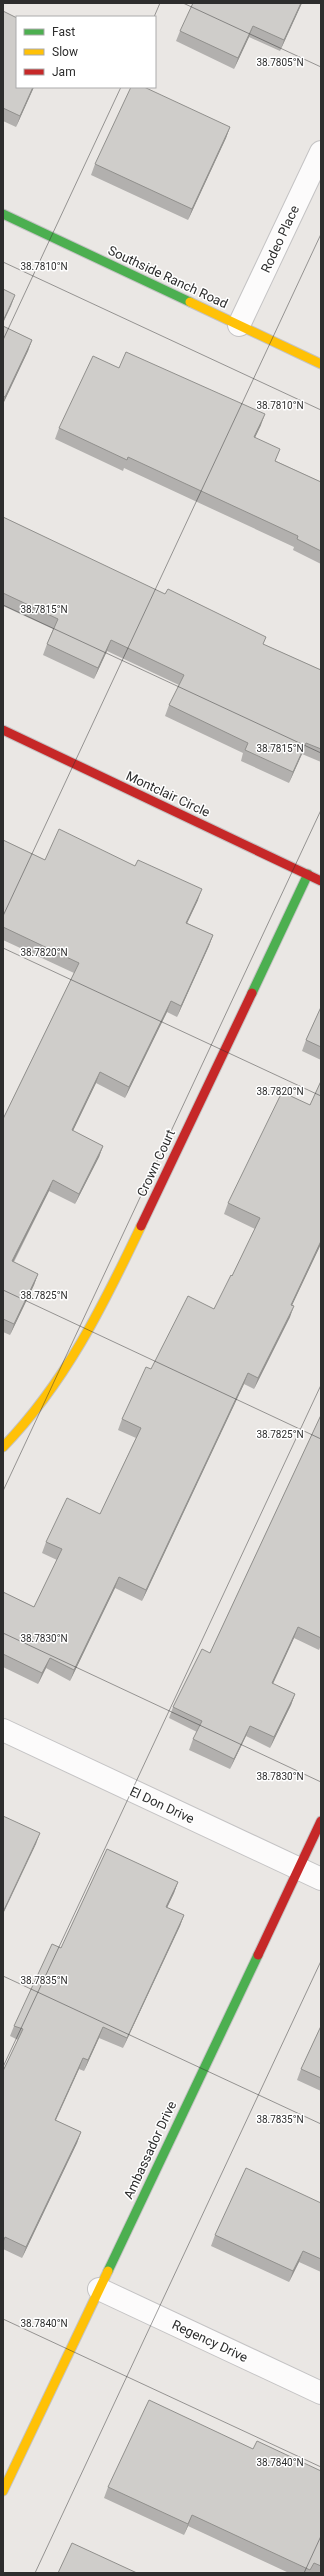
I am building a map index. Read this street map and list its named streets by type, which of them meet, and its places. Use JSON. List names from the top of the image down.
{
  "streets": {
    "street": [
      "Rodeo Place",
      "Southside Ranch Road",
      "Montclair Circle",
      "Crown Court",
      "El Don Drive",
      "Ambassador Drive",
      "Regency Drive"
    ]
  },
  "crossings": [
    ["Rodeo Place", "Southside Ranch Road"],
    ["Montclair Circle", "Crown Court"],
    ["El Don Drive", "Ambassador Drive"],
    ["Ambassador Drive", "Regency Drive"]
  ],
  "legend": ["Fast", "Slow", "Jam"],
  "coordinates": [
    "38.7805°N",
    "38.7810°N",
    "38.7815°N",
    "38.7820°N",
    "38.7825°N",
    "38.7830°N",
    "38.7835°N",
    "38.7840°N"
  ]
}
